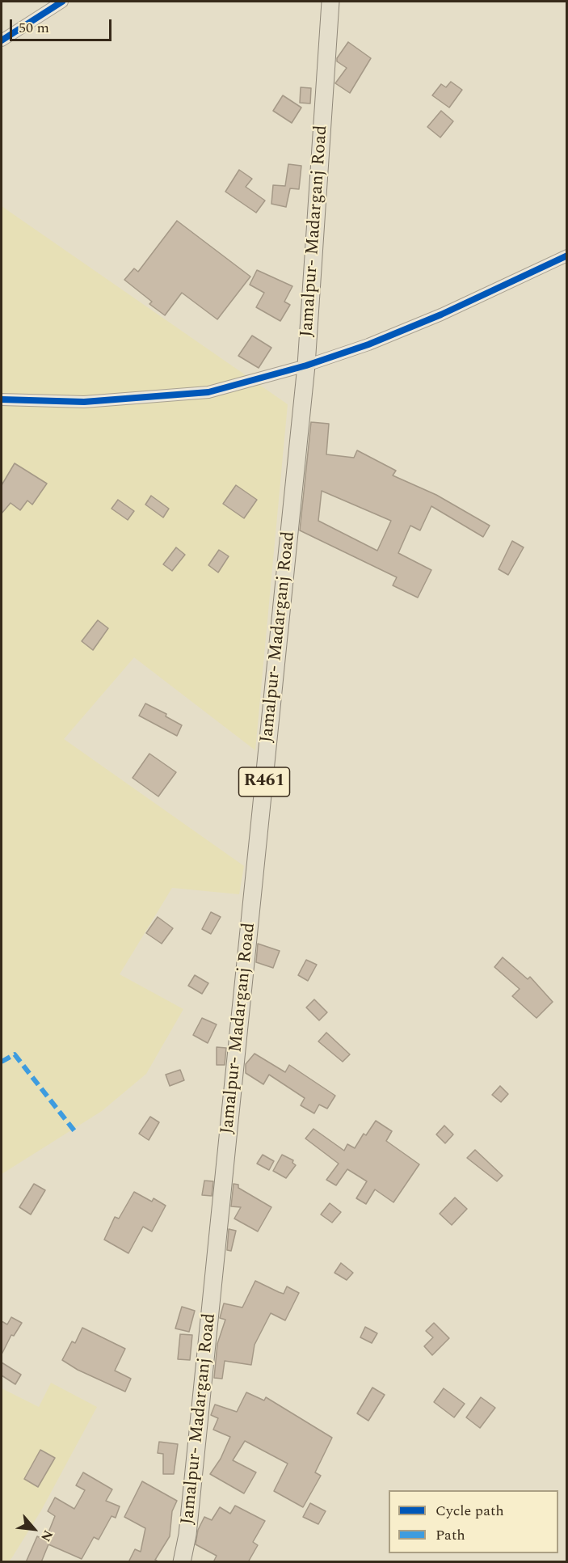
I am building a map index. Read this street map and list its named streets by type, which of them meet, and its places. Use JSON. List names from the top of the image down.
{
  "streets": {
    "main road": ["Jamalpur- Madarganj Road", "R461"]
  },
  "legend": ["Cycle path", "Path"],
  "scale_bar": "50 m",
  "north": "bottom right"
}
